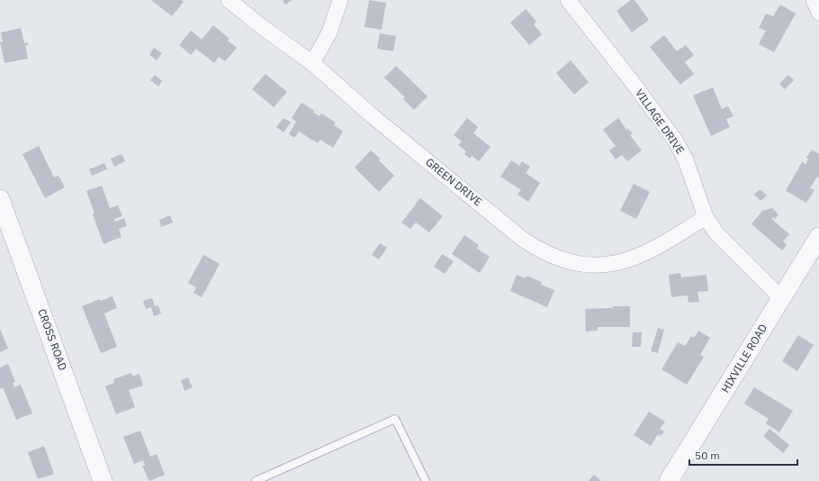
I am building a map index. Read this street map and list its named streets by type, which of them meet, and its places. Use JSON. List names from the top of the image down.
{
  "streets": {
    "street": [
      "VILLAGE DRIVE",
      "GREEN DRIVE",
      "CROSS ROAD",
      "HIXVILLE ROAD"
    ]
  },
  "crossings": [
    ["VILLAGE DRIVE", "GREEN DRIVE"],
    ["VILLAGE DRIVE", "HIXVILLE ROAD"]
  ],
  "scale_bar": "50 m"
}
